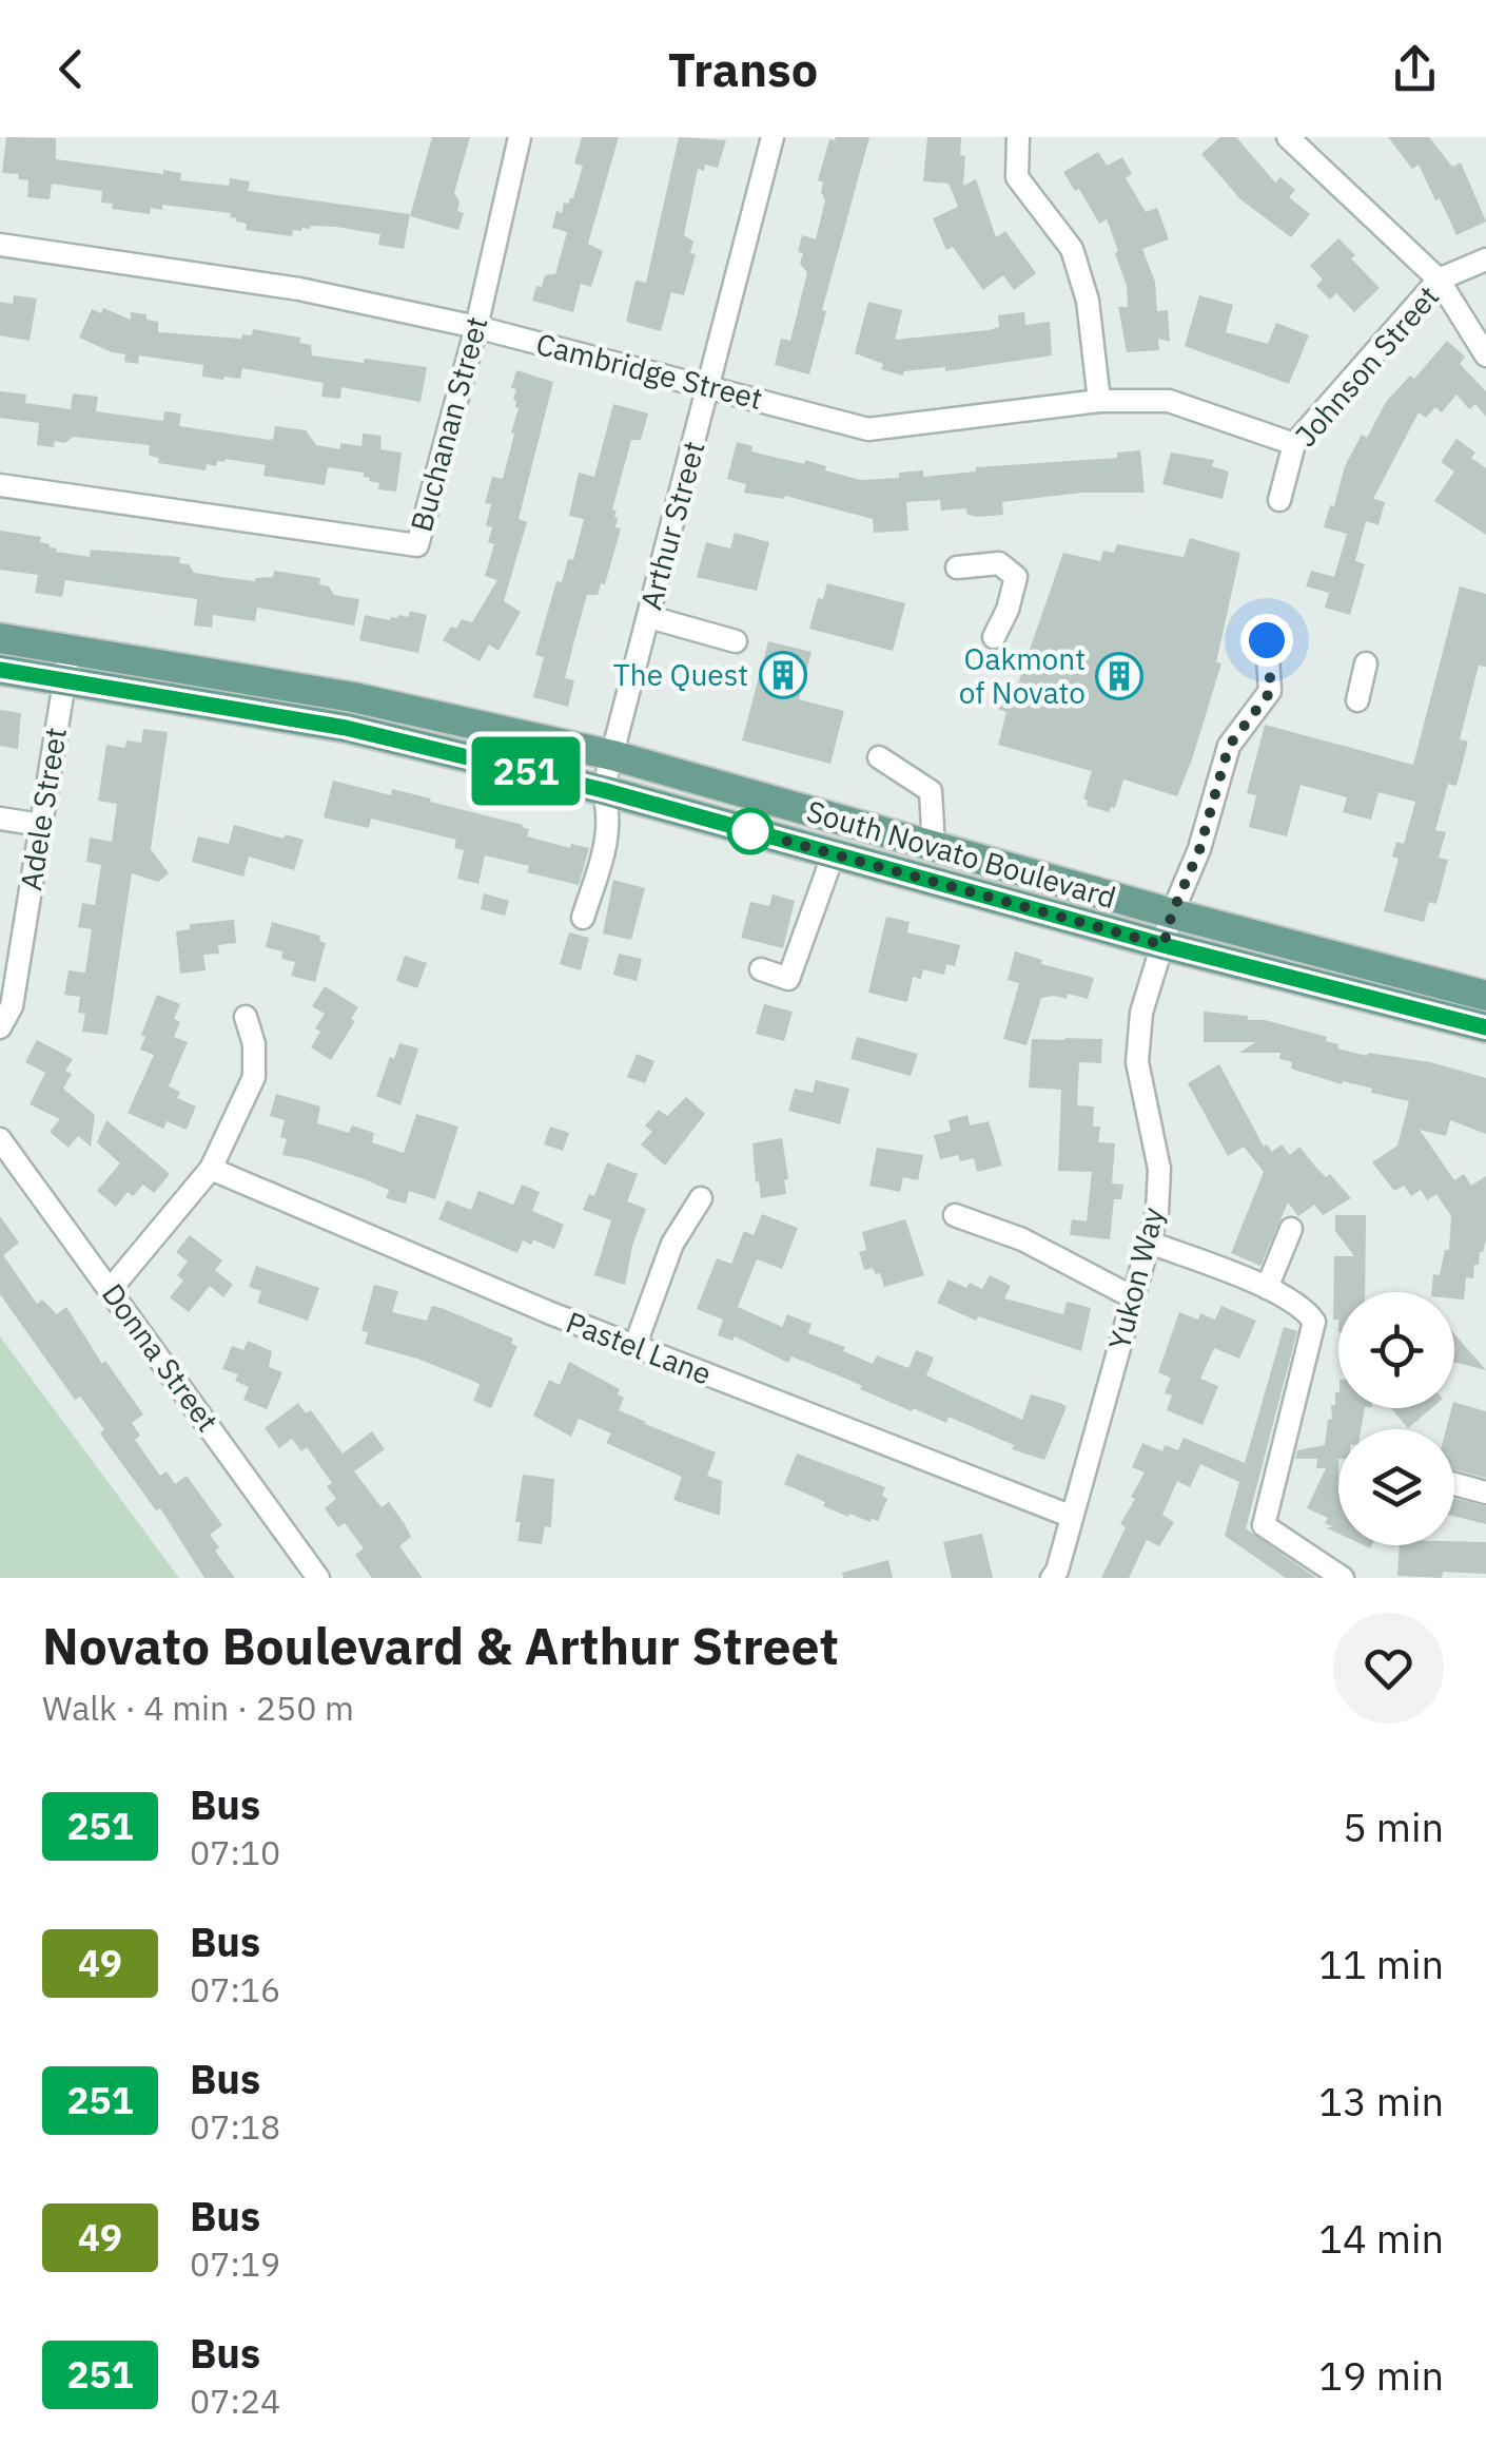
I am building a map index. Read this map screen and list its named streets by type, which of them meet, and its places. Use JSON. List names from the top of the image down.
{
  "streets": {
    "main road": ["South Novato Boulevard"],
    "street": [
      "Johnson Street",
      "Cambridge Street",
      "Buchanan Street",
      "Arthur Street",
      "Adele Street",
      "Yukon Way",
      "Pastel Lane",
      "Donna Street"
    ]
  },
  "crossings": [
    ["Johnson Street", "Cambridge Street"],
    ["Cambridge Street", "Buchanan Street"],
    ["Cambridge Street", "Arthur Street"],
    ["Arthur Street", "South Novato Boulevard"],
    ["Adele Street", "South Novato Boulevard"],
    ["South Novato Boulevard", "Yukon Way"],
    ["Yukon Way", "Pastel Lane"]
  ],
  "places": {
    "building": ["The Quest", "Oakmont of Novato"]
  },
  "lines": ["bus line 251"],
  "page": {
    "header": "Transo",
    "on_map": "251",
    "heading": ["Novato Boulevard & Arthur Street", "Walk · 4 min · 250 m"],
    "list": [
      {
        "mark": "251",
        "name": "Bus",
        "note": "07:10",
        "value": "5 min"
      },
      {
        "mark": "49",
        "name": "Bus",
        "note": "07:16",
        "value": "11 min"
      },
      {
        "mark": "251",
        "name": "Bus",
        "note": "07:18",
        "value": "13 min"
      },
      {
        "mark": "49",
        "name": "Bus",
        "note": "07:19",
        "value": "14 min"
      },
      {
        "mark": "251",
        "name": "Bus",
        "note": "07:24",
        "value": "19 min"
      }
    ]
  }
}
